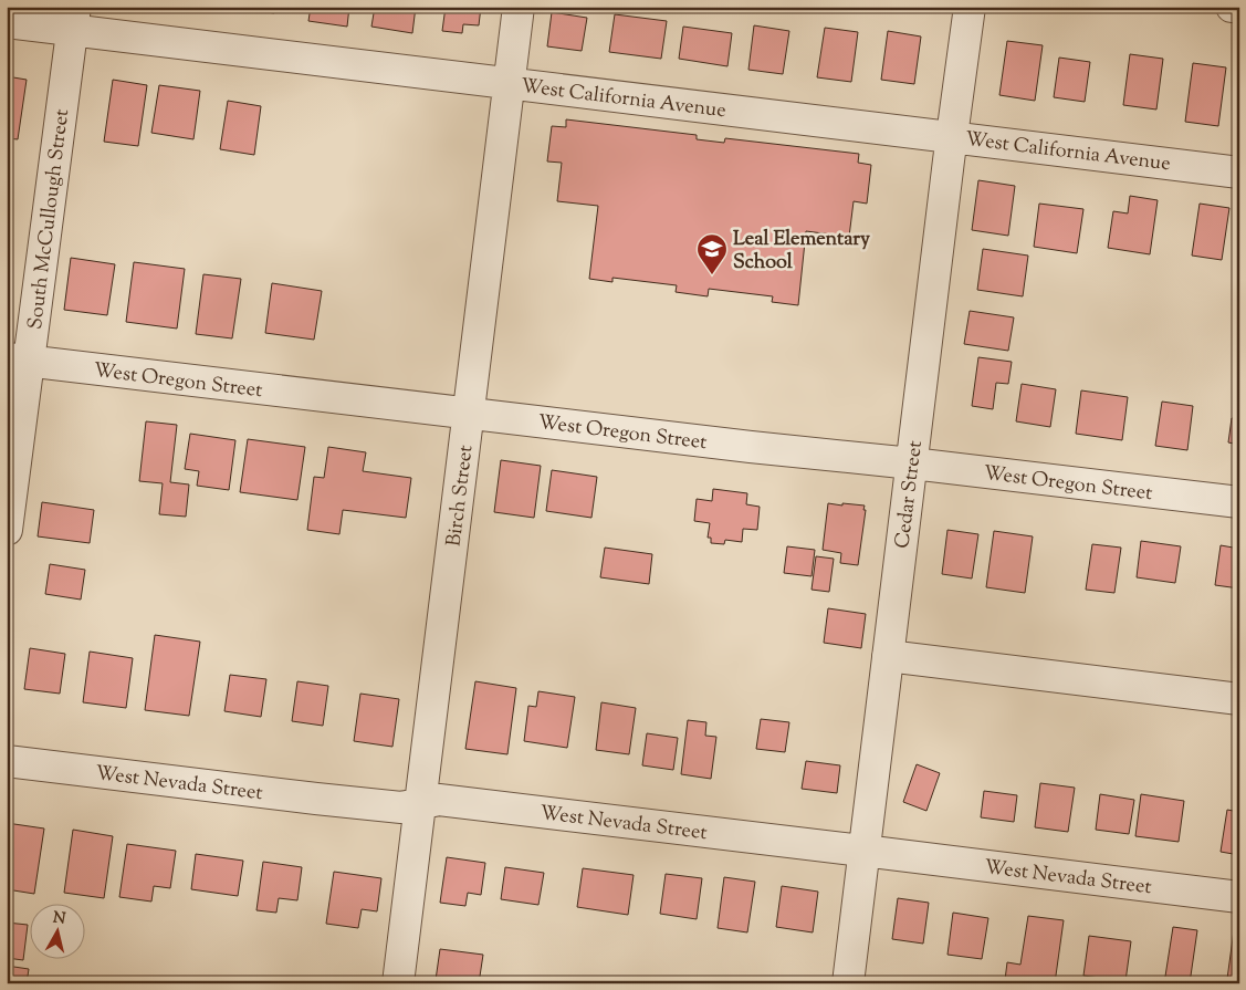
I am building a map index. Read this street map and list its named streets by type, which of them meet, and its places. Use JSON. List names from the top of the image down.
{
  "streets": {
    "street": [
      "West California Avenue",
      "South McCullough Street",
      "West Oregon Street",
      "Cedar Street",
      "Birch Street",
      "West Nevada Street"
    ]
  },
  "crossings": [
    ["West California Avenue", "South McCullough Street"],
    ["West California Avenue", "Cedar Street"],
    ["West California Avenue", "Birch Street"],
    ["South McCullough Street", "West Oregon Street"],
    ["West Oregon Street", "Cedar Street"],
    ["West Oregon Street", "Birch Street"],
    ["Cedar Street", "West Nevada Street"],
    ["Birch Street", "West Nevada Street"]
  ],
  "places": {
    "school or university": ["Leal Elementary School"]
  },
  "north": "top"
}
